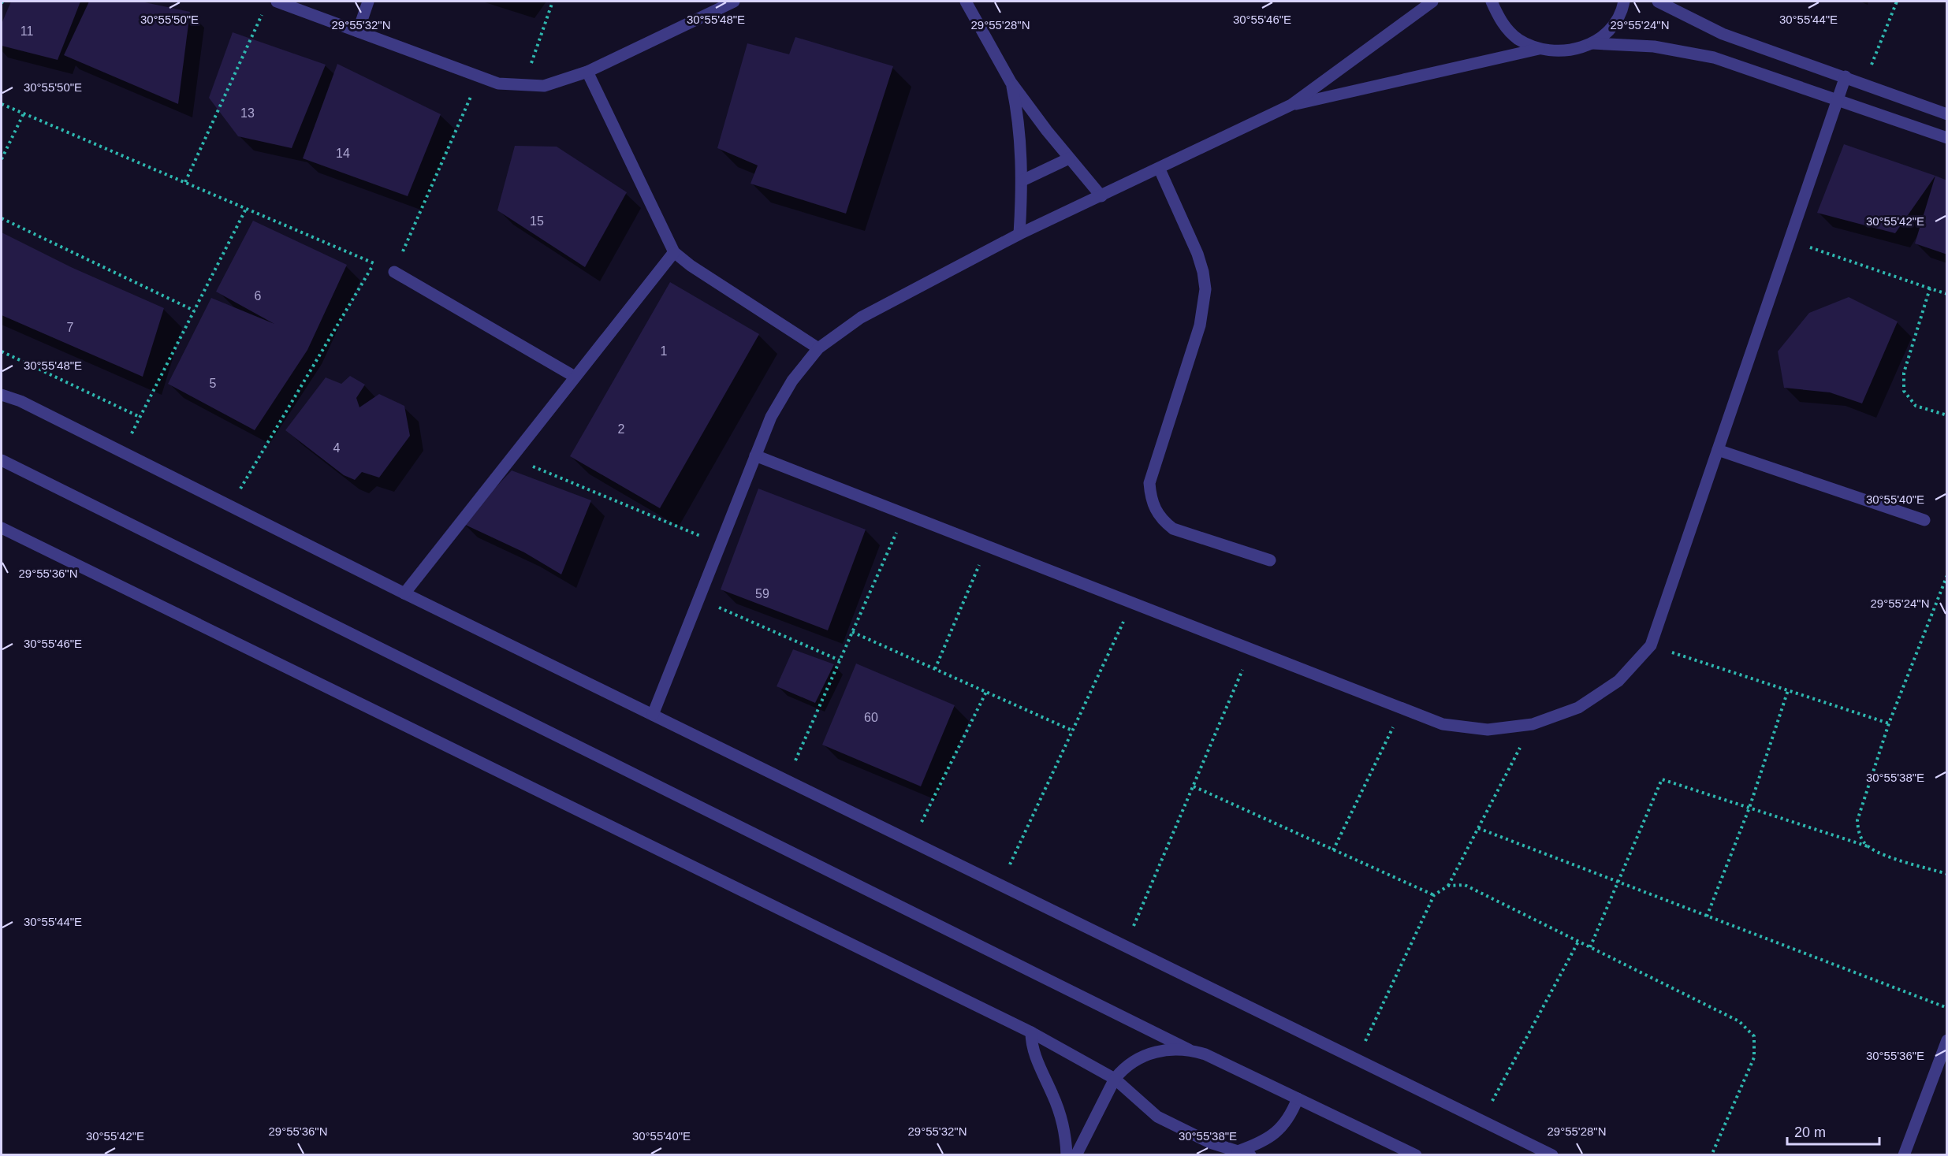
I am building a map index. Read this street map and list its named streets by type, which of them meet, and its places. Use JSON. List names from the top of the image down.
{
  "house_numbers": [
    "11",
    "13",
    "14",
    "15",
    "6",
    "7",
    "1",
    "5",
    "2",
    "4",
    "59",
    "60"
  ],
  "scale_bar": "20 m",
  "coordinates": [
    "30°55'50\"E",
    "30°55'48\"E",
    "30°55'46\"E",
    "30°55'44\"E",
    "29°55'32\"N",
    "29°55'28\"N",
    "29°55'24\"N",
    "30°55'42\"E",
    "30°55'40\"E",
    "29°55'36\"N",
    "30°55'38\"E",
    "30°55'36\"E"
  ]
}
